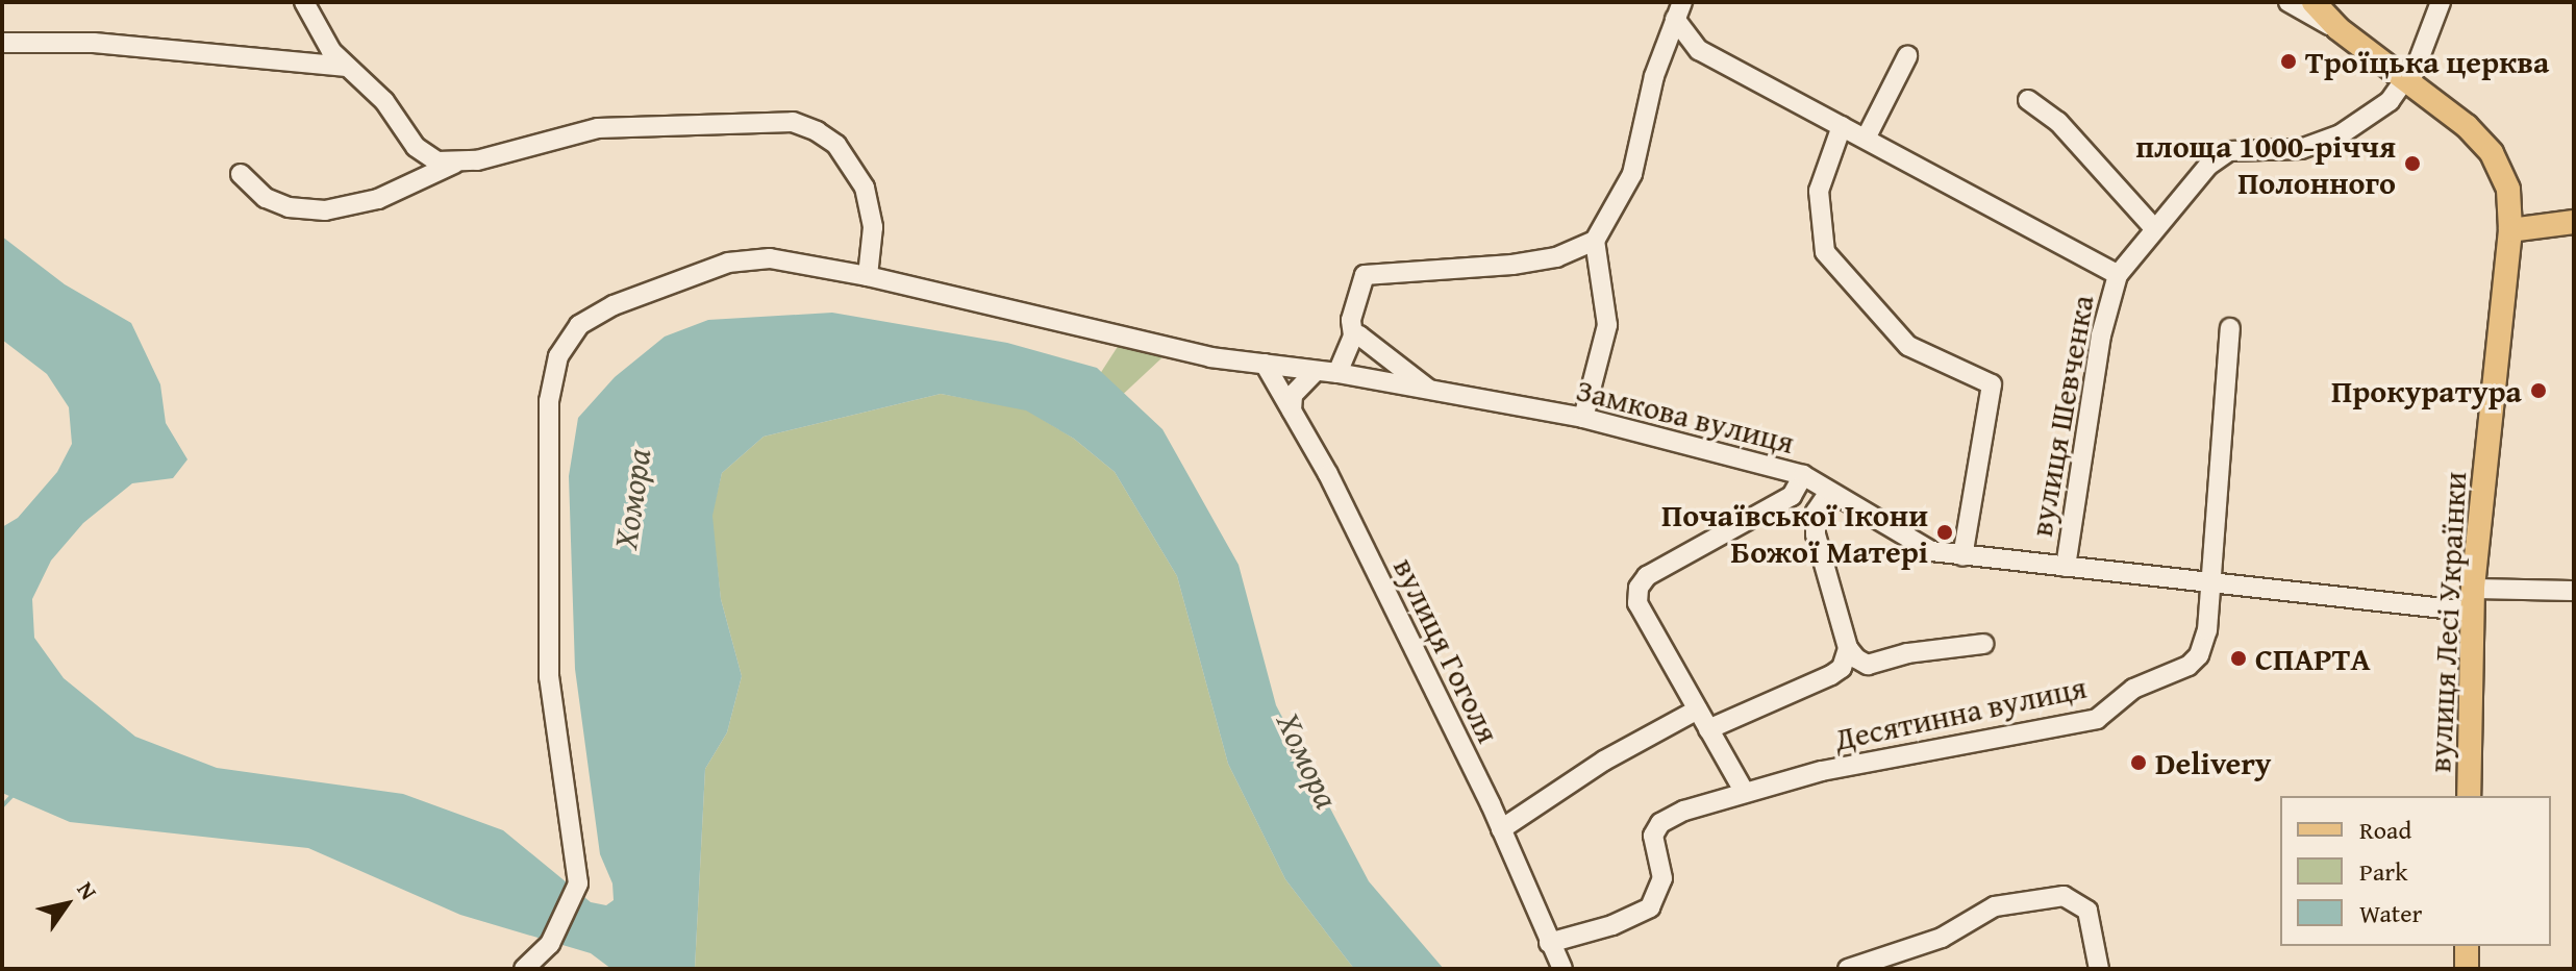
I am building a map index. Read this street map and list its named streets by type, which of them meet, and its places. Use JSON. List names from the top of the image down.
{
  "streets": {
    "main road": ["вулиця Лесі Українки"],
    "street": [
      "Замкова вулиця",
      "вулиця Шевченка",
      "вулиця Гоголя",
      "Десятинна вулиця"
    ]
  },
  "crossings": [
    ["Замкова вулиця", "вулиця Шевченка"],
    ["Замкова вулиця", "вулиця Лесі Українки"],
    ["Замкова вулиця", "вулиця Гоголя"],
    ["Замкова вулиця", "Десятинна вулиця"],
    ["вулиця Шевченка", "вулиця Лесі Українки"],
    ["вулиця Гоголя", "Десятинна вулиця"]
  ],
  "water": ["Хомора"],
  "places": [
    "Троїцька церква",
    "площа 1000-річчя Полонного",
    "Прокуратура",
    "Почаївської Ікони Божої Матері",
    "СПАРТА",
    "Delivery"
  ],
  "legend": ["Road", "Park", "Water"],
  "north": "top right"
}
